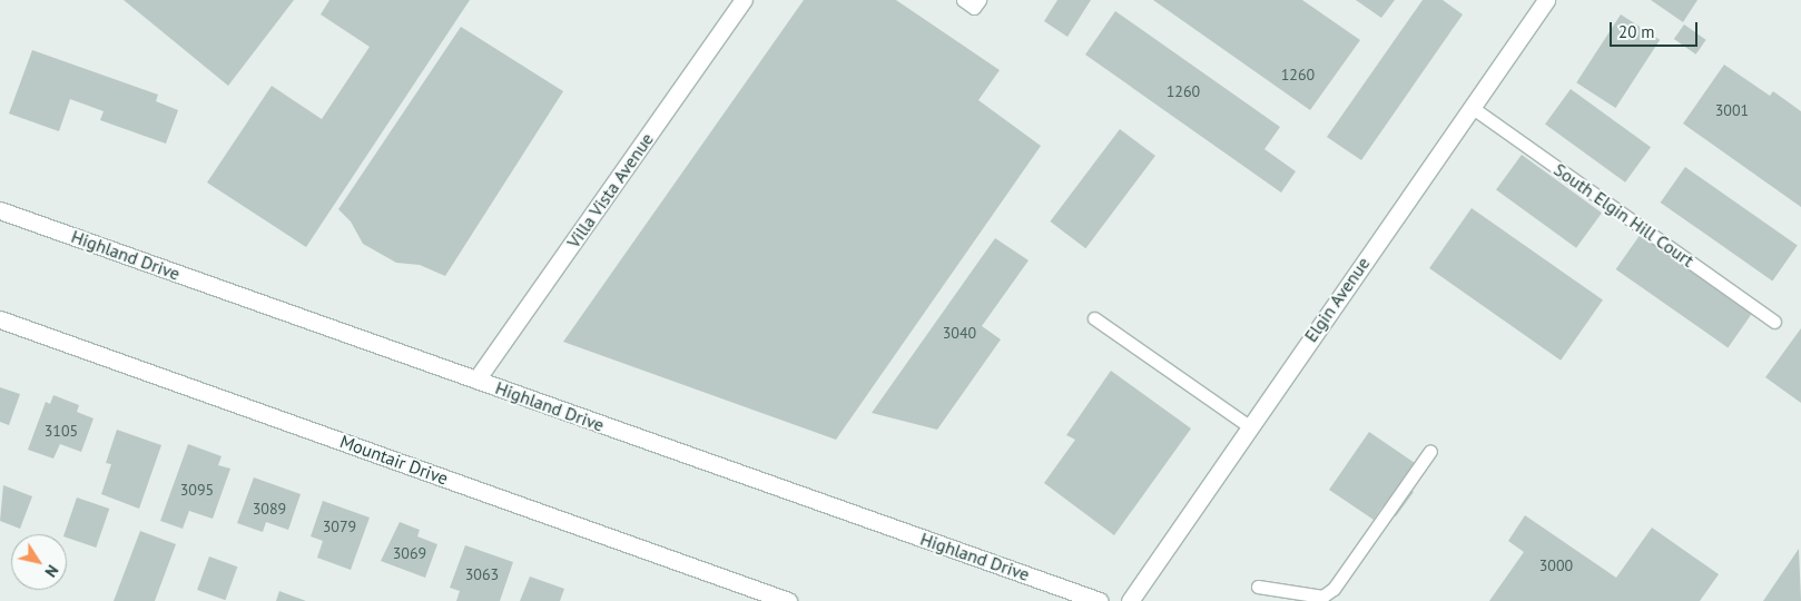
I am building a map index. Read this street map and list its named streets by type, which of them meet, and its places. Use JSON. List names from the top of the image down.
{
  "streets": {
    "street": [
      "Villa Vista Avenue",
      "Highland Drive",
      "Elgin Avenue",
      "Mountair Drive"
    ],
    "lane": ["South Elgin Hill Court"]
  },
  "crossings": [
    ["Villa Vista Avenue", "Highland Drive"],
    ["South Elgin Hill Court", "Elgin Avenue"]
  ],
  "house_numbers": [
    "1260",
    "1260",
    "3001",
    "3040",
    "3105",
    "3095",
    "3089",
    "3079",
    "3069",
    "3000",
    "3063"
  ],
  "scale_bar": "20 m",
  "north": "bottom right"
}
